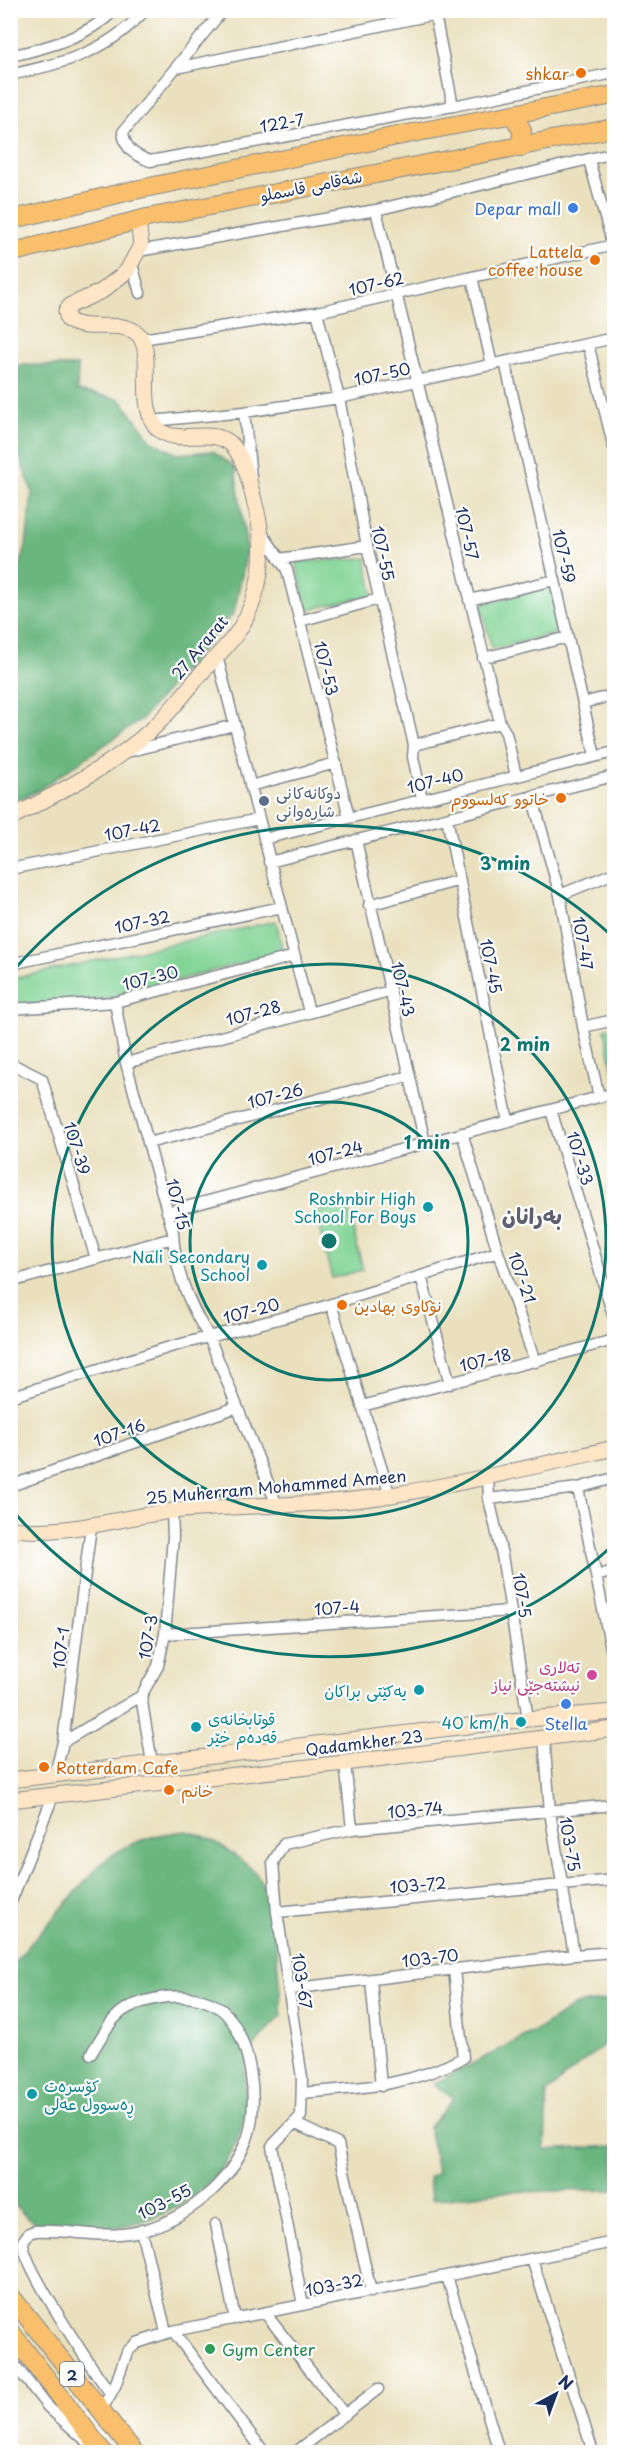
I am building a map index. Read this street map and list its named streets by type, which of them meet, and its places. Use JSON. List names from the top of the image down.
{
  "streets": {
    "main road": ["شەقامی قاسملو", "2"],
    "street": [
      "122-7",
      "107-62",
      "107-50",
      "107-57",
      "107-55",
      "107-59",
      "27 Ararat",
      "107-53",
      "107-40",
      "107-42",
      "107-32",
      "107-47",
      "107-45",
      "107-30",
      "107-43",
      "107-28",
      "107-26",
      "107-39",
      "107-24",
      "107-33",
      "107-15",
      "107-21",
      "107-20",
      "107-18",
      "107-16",
      "25 Muherram Mohammed Ameen",
      "107-5",
      "107-4",
      "107-3",
      "107-1",
      "Qadamkher 23",
      "103-74",
      "103-75",
      "103-72",
      "103-70",
      "103-67",
      "103-55",
      "103-32"
    ]
  },
  "crossings": [
    ["107-62", "107-57"],
    ["107-62", "107-55"],
    ["107-50", "107-57"],
    ["107-50", "107-55"],
    ["107-50", "107-59"],
    ["107-50", "27 Ararat"],
    ["107-57", "107-40"],
    ["107-55", "107-40"],
    ["107-59", "107-40"],
    ["27 Ararat", "107-53"],
    ["107-53", "107-40"],
    ["107-47", "107-24"],
    ["107-45", "107-24"],
    ["107-30", "107-15"],
    ["107-43", "107-28"],
    ["107-43", "107-26"],
    ["107-43", "107-24"],
    ["107-28", "107-15"],
    ["107-26", "107-15"],
    ["107-24", "107-33"],
    ["107-24", "107-15"],
    ["107-24", "107-21"],
    ["107-15", "107-20"],
    ["107-15", "107-16"],
    ["107-15", "25 Muherram Mohammed Ameen"],
    ["107-21", "107-20"],
    ["107-21", "107-18"],
    ["25 Muherram Mohammed Ameen", "107-5"],
    ["25 Muherram Mohammed Ameen", "107-3"],
    ["25 Muherram Mohammed Ameen", "107-1"],
    ["107-5", "107-4"],
    ["107-5", "Qadamkher 23"],
    ["107-4", "107-3"],
    ["107-1", "Qadamkher 23"],
    ["Qadamkher 23", "103-75"],
    ["103-74", "103-75"],
    ["103-74", "103-67"],
    ["103-75", "103-72"],
    ["103-75", "103-70"],
    ["103-72", "103-67"],
    ["103-70", "103-67"],
    ["103-55", "103-32"],
    ["103-32", "2"]
  ],
  "districts": ["بەرانان"],
  "places": [
    "shkar",
    "Depar mall",
    "Lattela coffee house",
    "خاتوو کەلسووم",
    "دوکانەکانی شارەوانی",
    "Roshnbir High School For Boys",
    "Nali Secondary School",
    "نۆکاوی بهادین",
    "تەلاری نیشتەجێی نیاز",
    "یەکێتی براکان",
    "Stella",
    "40 km/h",
    "قوتابخانەی قەدەم خێر",
    "Rotterdam Cafe",
    "خانم",
    "کۆسرەت ڕەسوول عەلی",
    "Gym Center"
  ],
  "north": "top right",
  "rings": ["3 min", "2 min", "1 min"]
}
